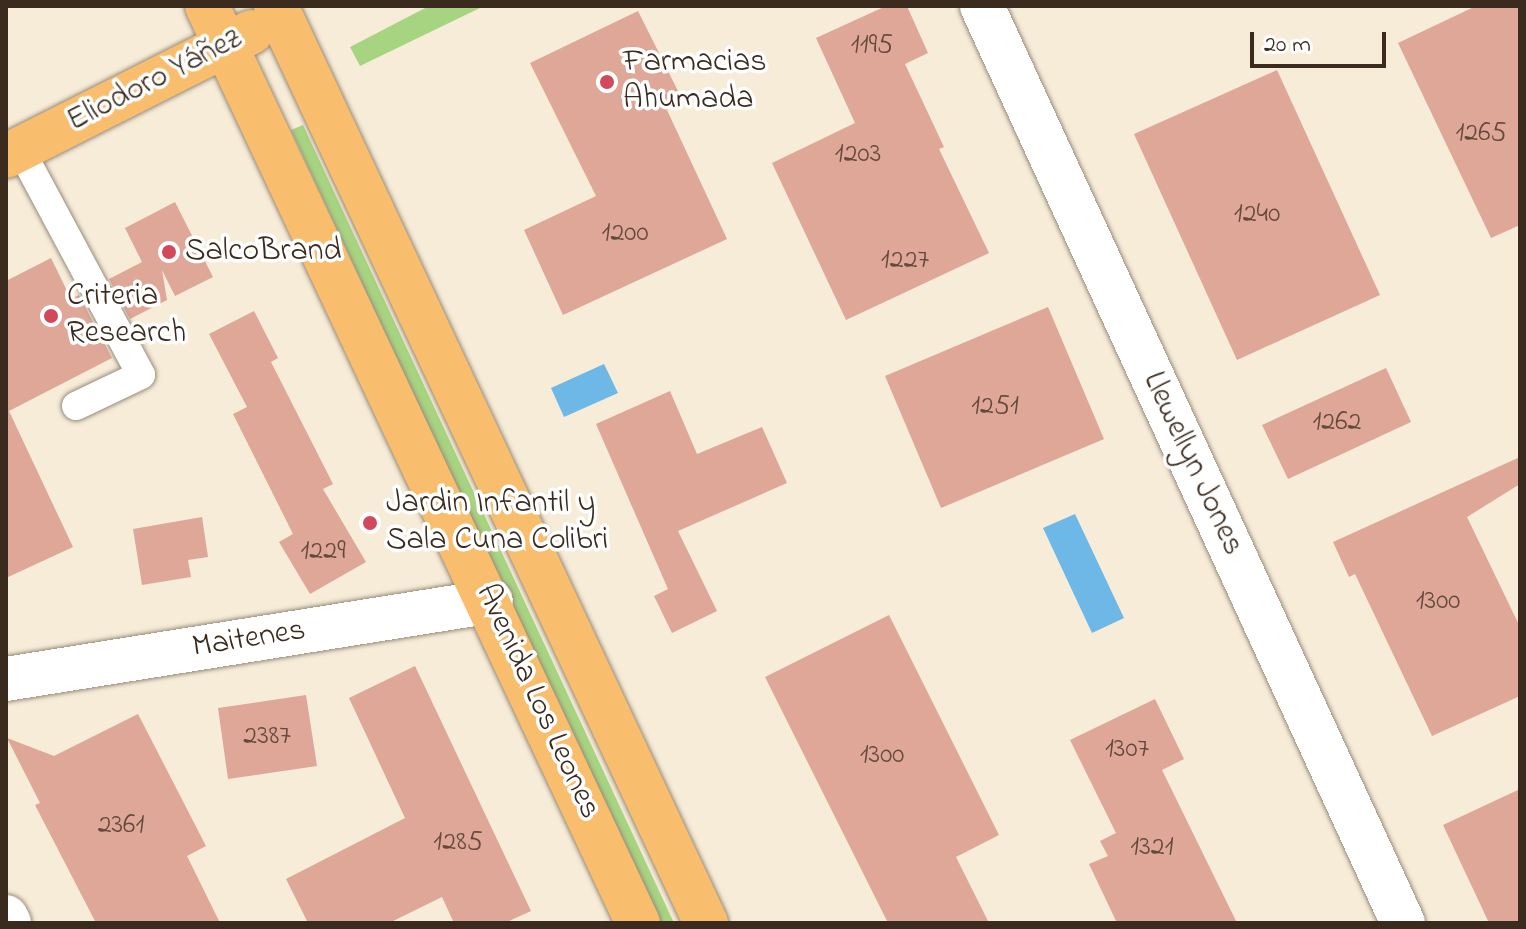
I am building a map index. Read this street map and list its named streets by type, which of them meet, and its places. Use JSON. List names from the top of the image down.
{
  "streets": {
    "main road": ["Eliodoro Yáñez", "Avenida Los Leones"],
    "street": ["Llewellyn Jones", "Maitenes"]
  },
  "crossings": [
    ["Eliodoro Yáñez", "Avenida Los Leones"],
    ["Maitenes", "Avenida Los Leones"]
  ],
  "places": [
    "Farmacias Ahumada",
    "SalcoBrand",
    "Criteria Research",
    "Jardin Infantil y Sala Cuna Colibri"
  ],
  "house_numbers": [
    "1195",
    "1265",
    "1203",
    "1240",
    "1200",
    "1227",
    "1251",
    "1262",
    "1229",
    "1300",
    "2387",
    "1307",
    "1300",
    "2361",
    "1285",
    "1321"
  ],
  "scale_bar": "20 m"
}
